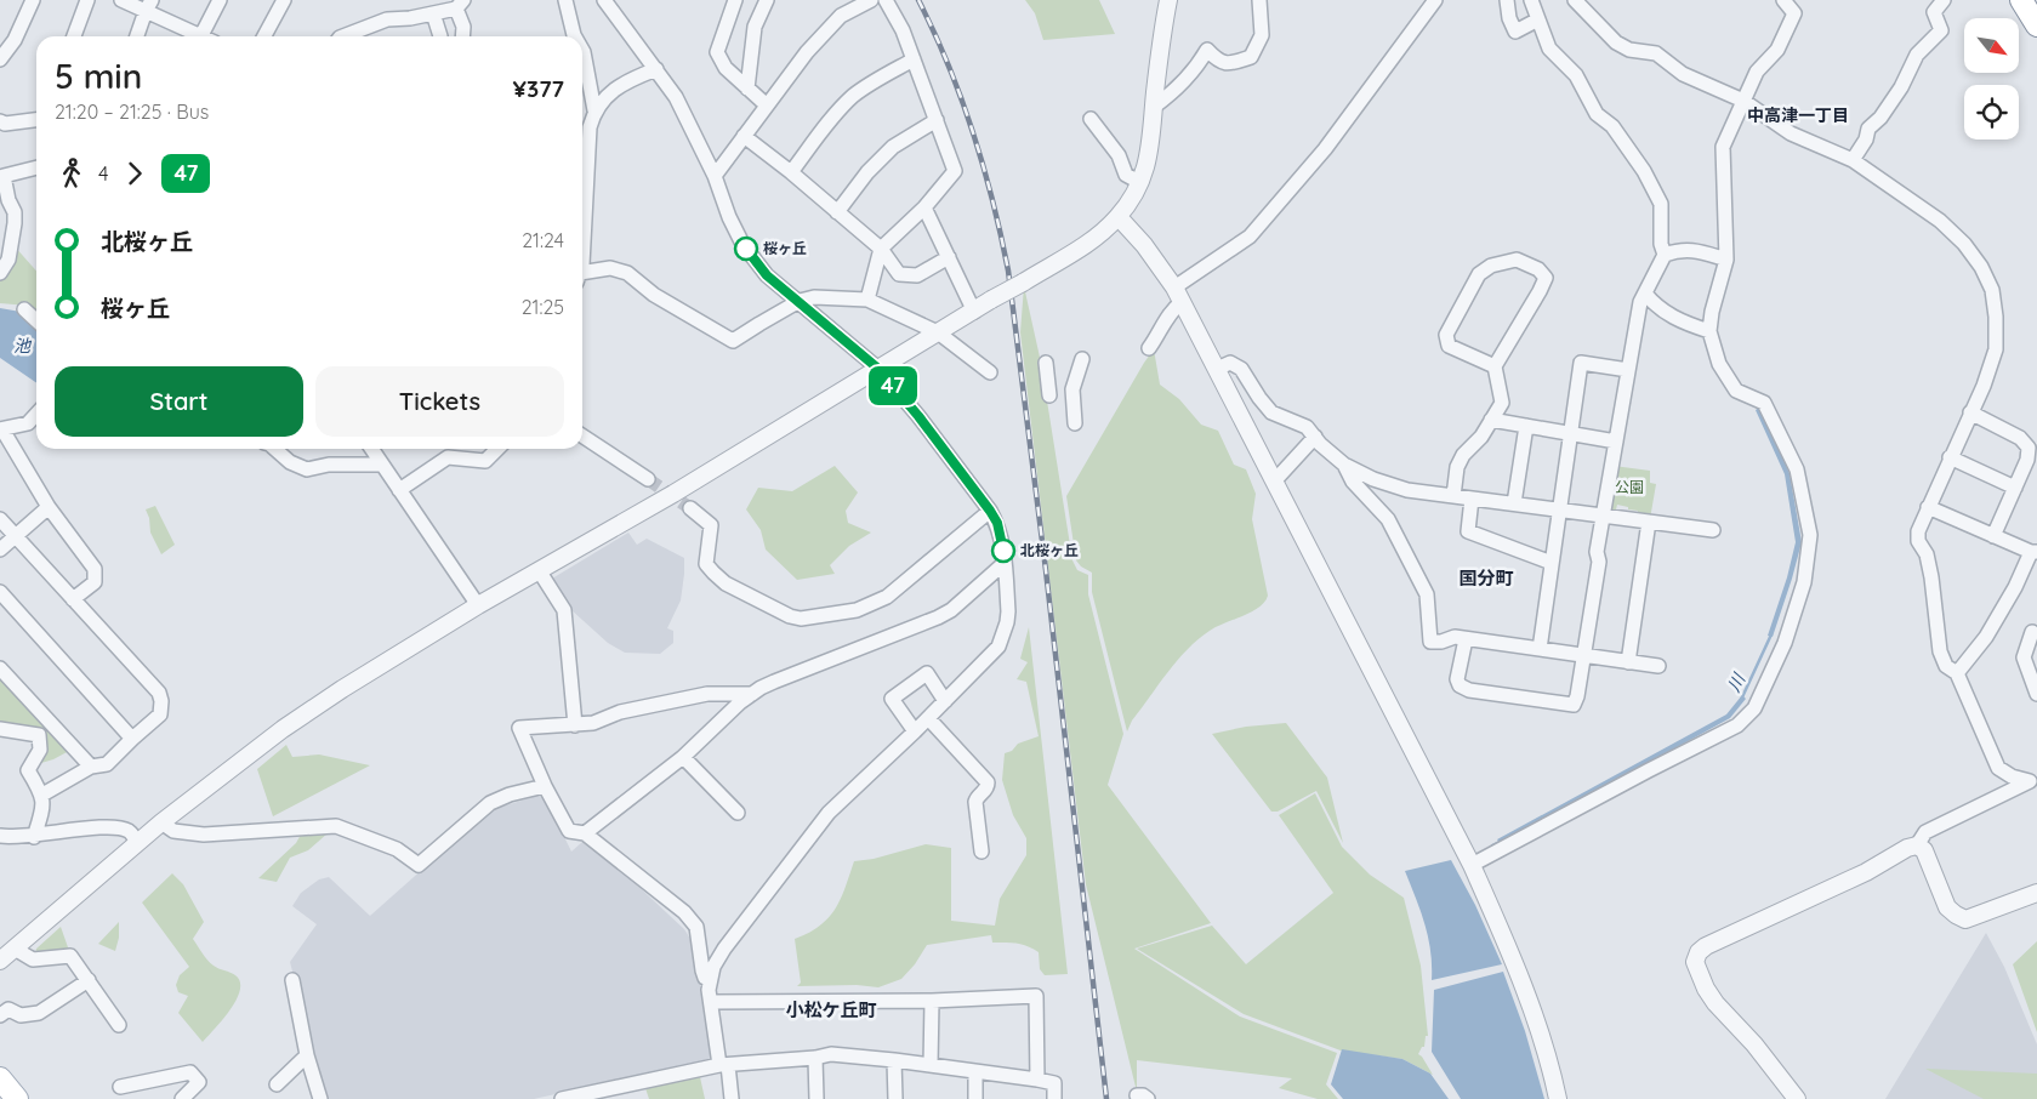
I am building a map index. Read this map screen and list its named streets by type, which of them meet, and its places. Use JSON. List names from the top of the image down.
{
  "districts": ["中高津一丁目", "国分町", "小松ケ丘町"],
  "water": ["池", "川"],
  "parks": ["公園"],
  "places": ["桜ヶ丘", "北桜ヶ丘"],
  "lines": ["bus line 47"],
  "north": "bottom right",
  "page": {
    "on_map": "47",
    "heading": ["5 min", "21:20 – 21:25 · Bus", "¥377"],
    "legs": ["4", "47"],
    "list": [
      {
        "name": "北桜ヶ丘",
        "value": "21:24"
      },
      {
        "name": "桜ヶ丘",
        "value": "21:25"
      }
    ],
    "buttons": ["Start", "Tickets"]
  }
}
